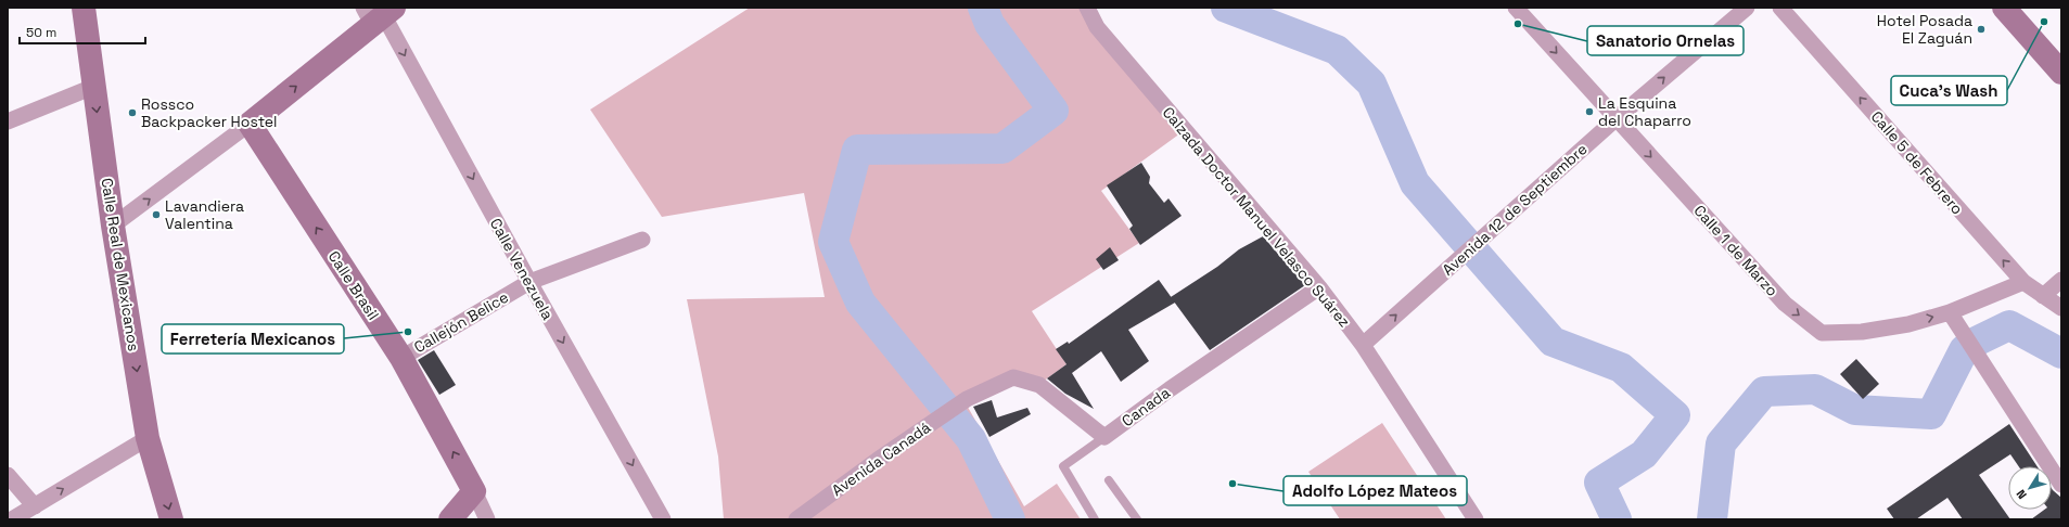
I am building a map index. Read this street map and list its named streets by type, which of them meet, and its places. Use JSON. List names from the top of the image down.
{
  "streets": {
    "main road": ["Calle Real de Mexicanos", "Calle Brasil"],
    "street": [
      "Calle 5 de Febrero",
      "Avenida 12 de Septiembre",
      "Calzada Doctor Manuel Velasco Suárez",
      "Calle 1 de Marzo",
      "Calle Venezuela",
      "Callejón Belice",
      "Canada",
      "Avenida Canadá"
    ]
  },
  "crossings": [
    ["Calle 5 de Febrero", "Calle 1 de Marzo"],
    ["Avenida 12 de Septiembre", "Calzada Doctor Manuel Velasco Suárez"],
    ["Avenida 12 de Septiembre", "Calle 1 de Marzo"],
    ["Calzada Doctor Manuel Velasco Suárez", "Canada"],
    ["Calle Venezuela", "Callejón Belice"],
    ["Calle Brasil", "Callejón Belice"],
    ["Canada", "Avenida Canadá"]
  ],
  "one_way": [
    "Calle 5 de Febrero",
    "Avenida 12 de Septiembre",
    "Calle 1 de Marzo",
    "Calle Real de Mexicanos",
    "Calle Venezuela",
    "Calle Brasil"
  ],
  "places": [
    "Cuca's Wash",
    "Sanatorio Ornelas",
    "Hotel Posada El Zaguán",
    "La Esquina del Chaparro",
    "Rossco Backpacker Hostel",
    "Lavandiera Valentina",
    "Ferretería Mexicanos",
    "Adolfo López Mateos"
  ],
  "scale_bar": "50 m",
  "north": "bottom left"
}
